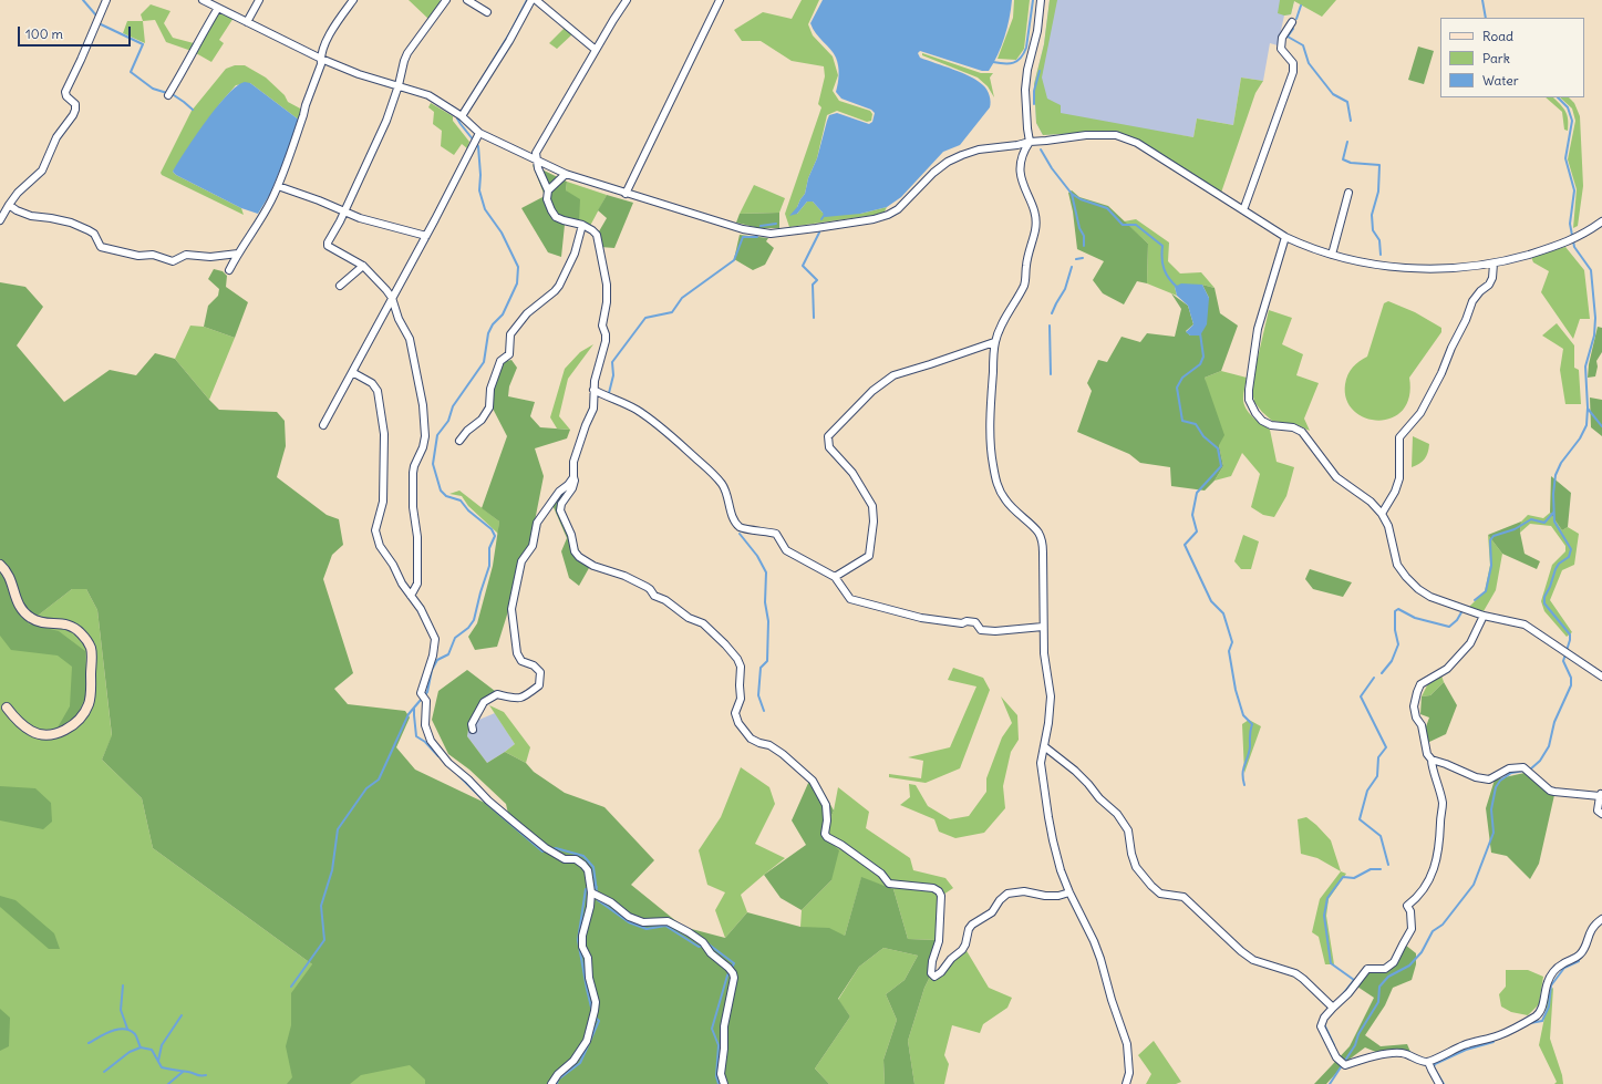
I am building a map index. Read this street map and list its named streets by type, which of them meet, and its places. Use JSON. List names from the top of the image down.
{
  "legend": ["Road", "Park", "Water"],
  "scale_bar": "100 m"
}
